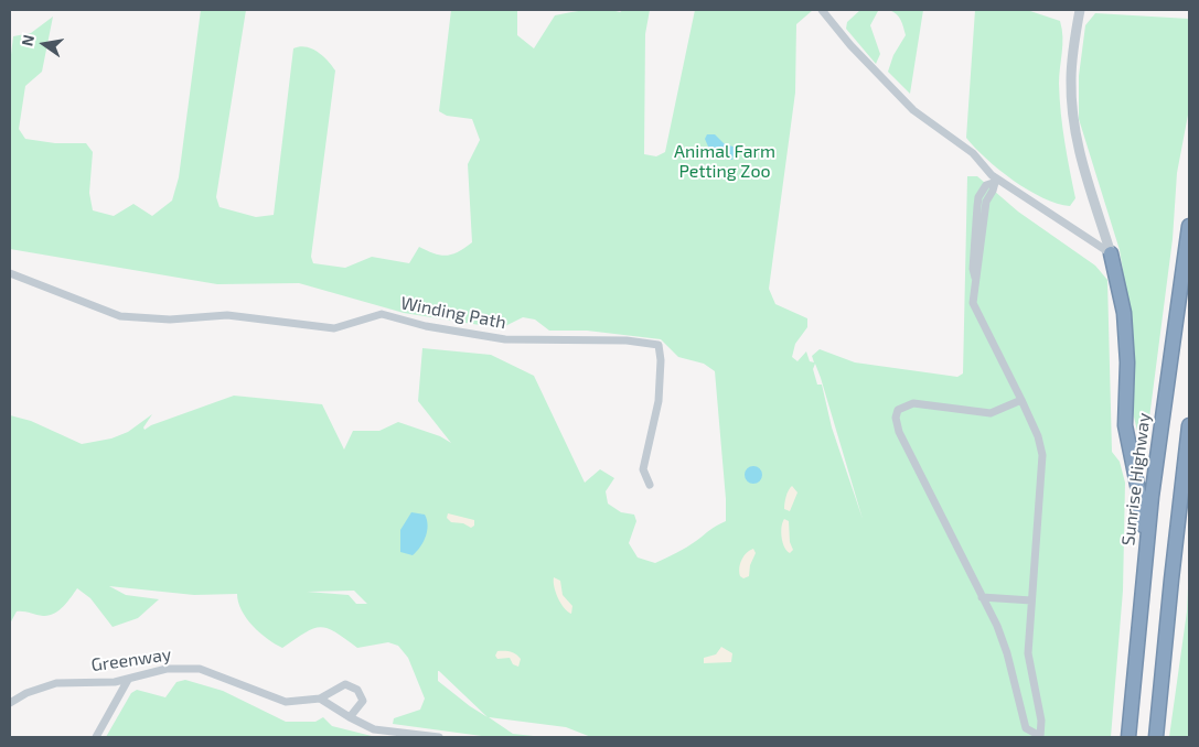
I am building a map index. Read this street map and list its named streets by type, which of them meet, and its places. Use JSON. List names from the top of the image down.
{
  "streets": {
    "highway": ["Sunrise Highway"],
    "street": ["Winding Path", "Greenway"]
  },
  "parks": ["Animal Farm Petting Zoo"],
  "north": "left"
}
